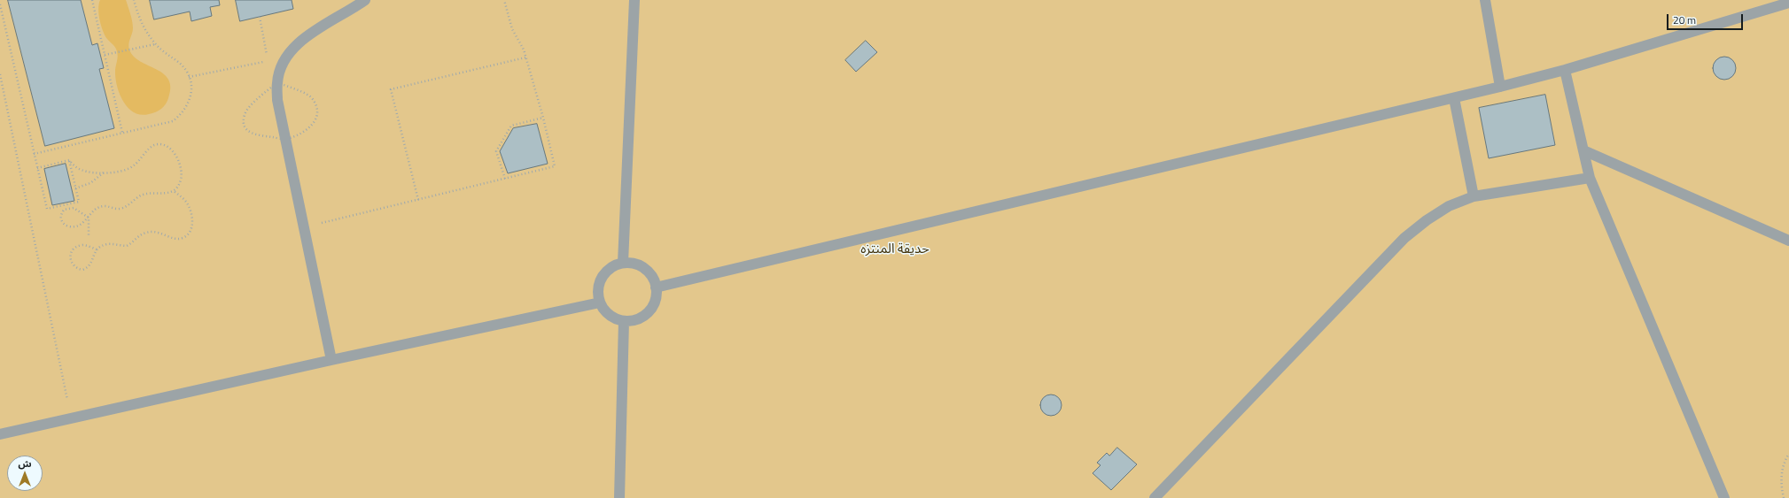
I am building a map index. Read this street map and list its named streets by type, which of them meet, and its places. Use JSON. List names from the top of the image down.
{
  "parks": ["حديقة المنتزه"],
  "scale_bar": "20 m",
  "north": "top"
}
